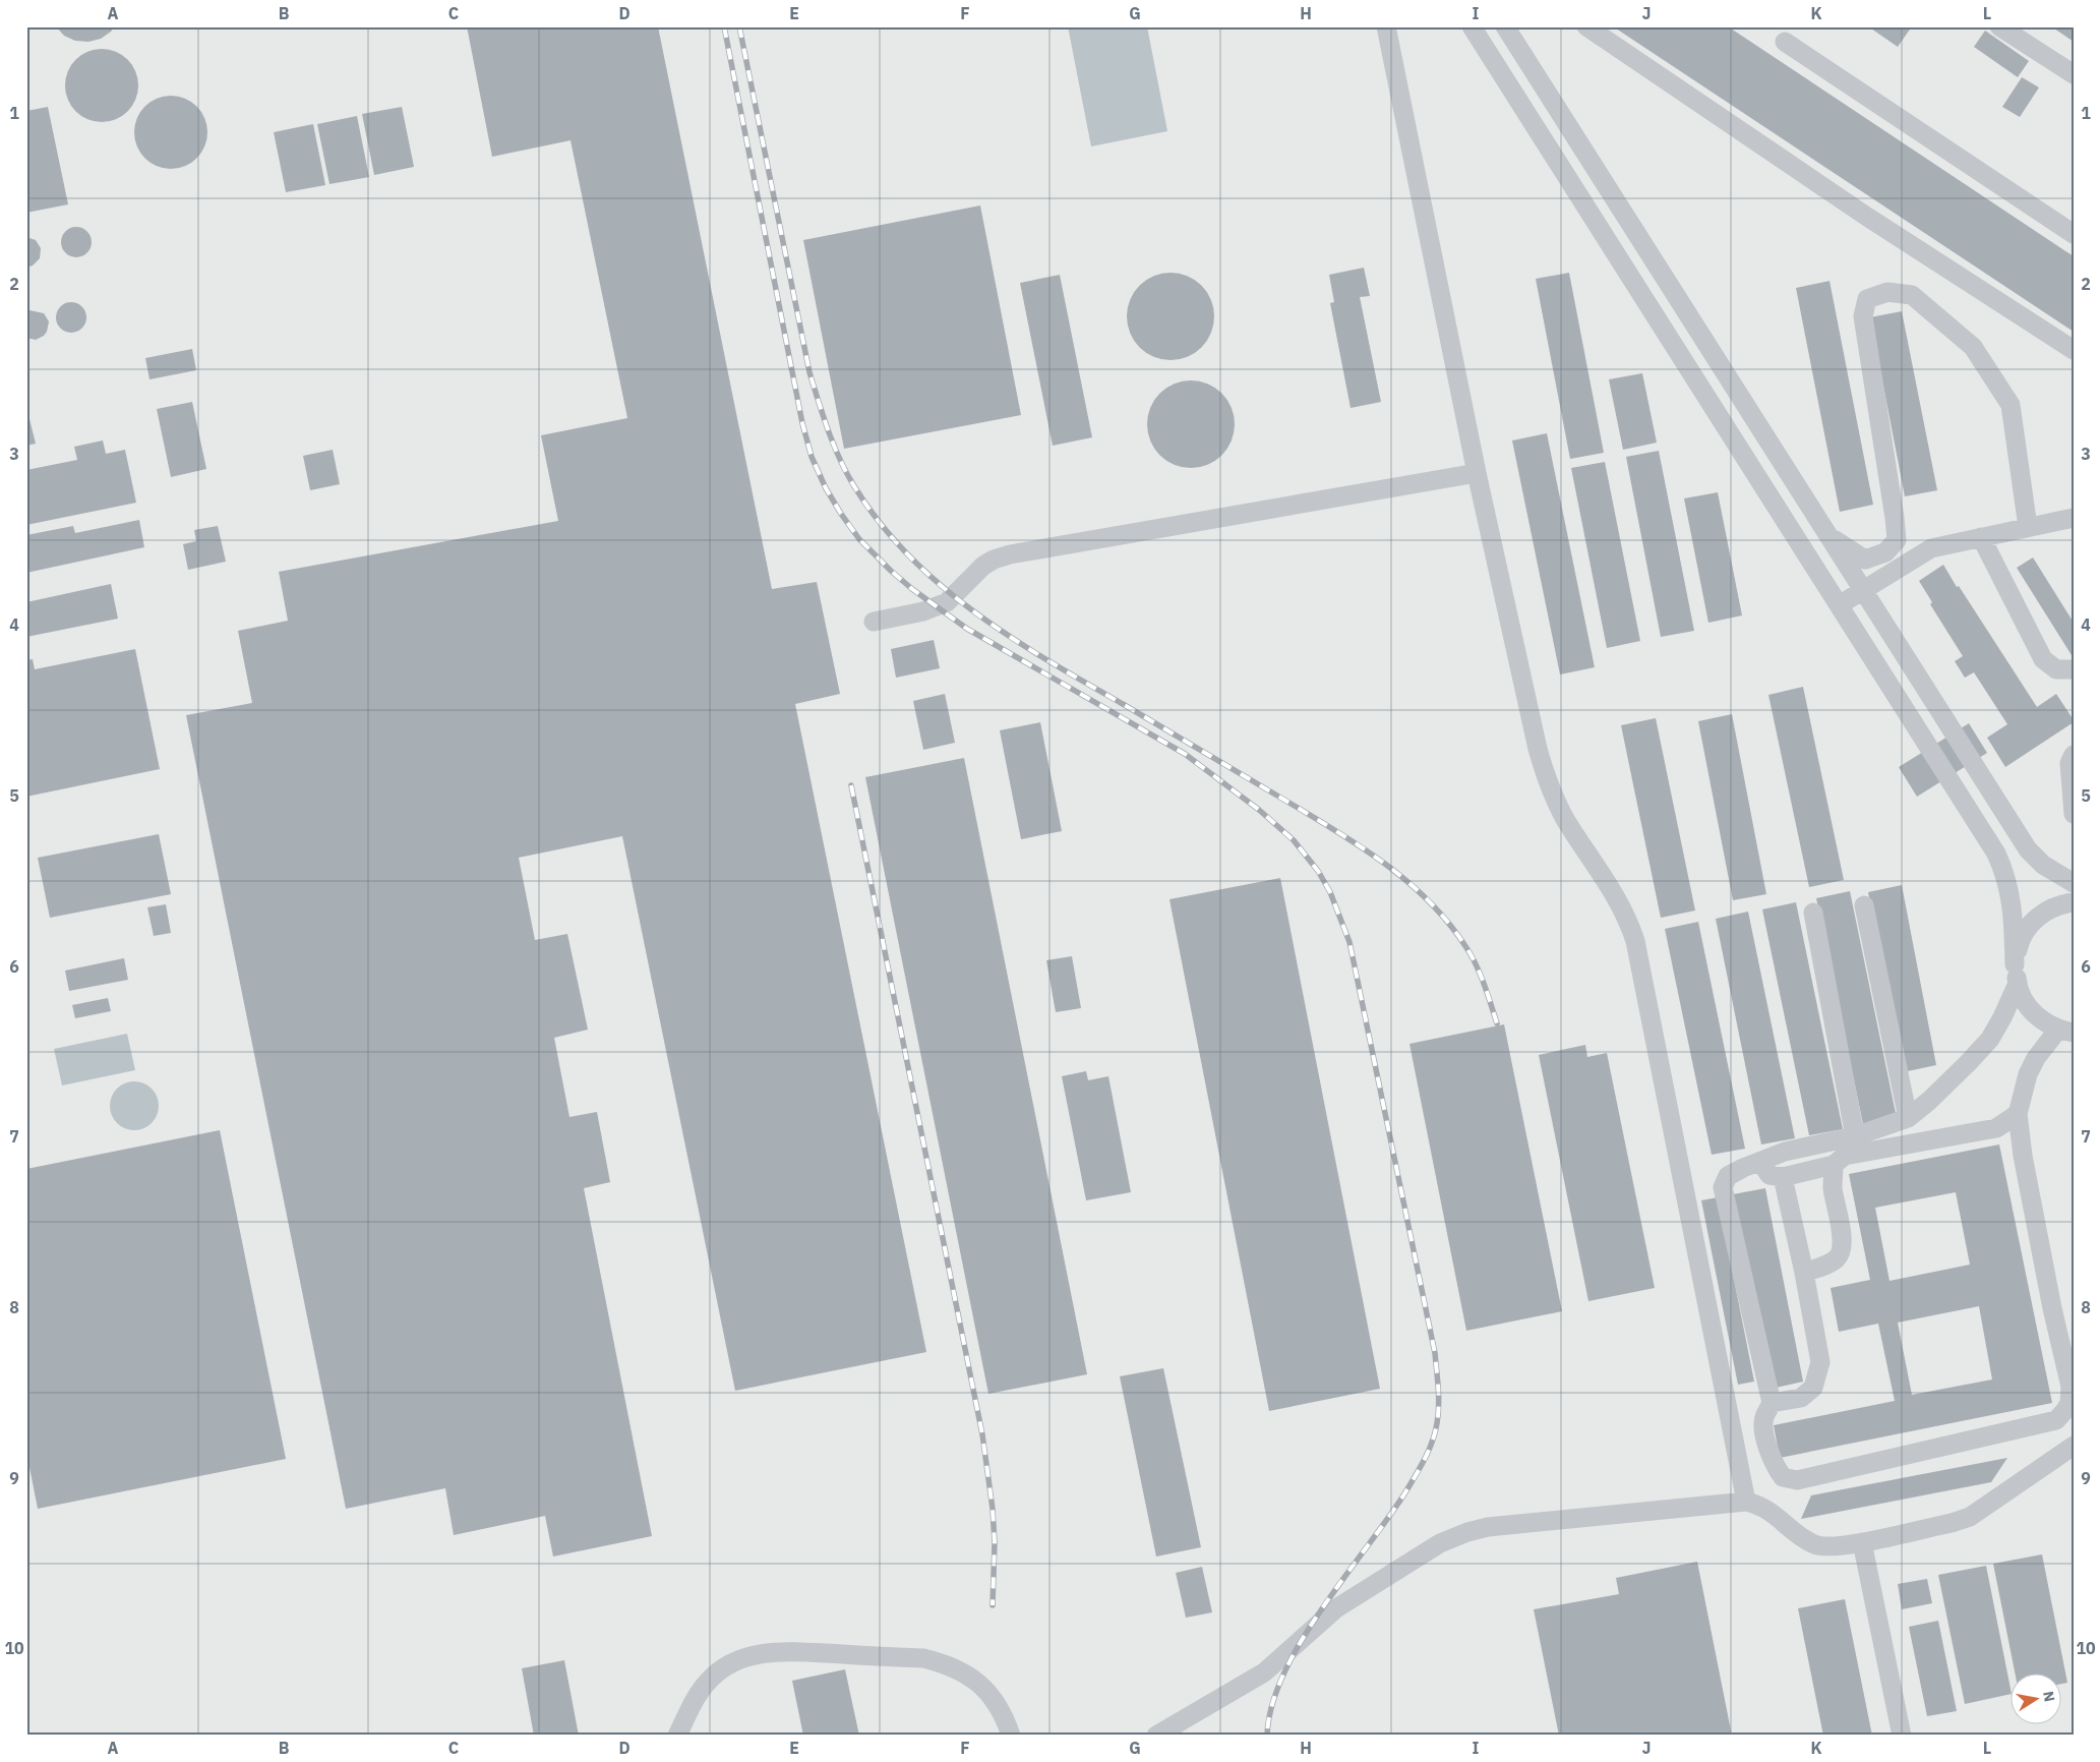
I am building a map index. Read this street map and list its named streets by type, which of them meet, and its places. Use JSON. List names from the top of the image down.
{
  "north": "right",
  "grid": {
    "columns": [
      "A",
      "B",
      "C",
      "D",
      "E",
      "F",
      "G",
      "H",
      "I",
      "J",
      "K",
      "L"
    ],
    "rows": [
      "1",
      "2",
      "3",
      "4",
      "5",
      "6",
      "7",
      "8",
      "9",
      "10"
    ]
  }
}
